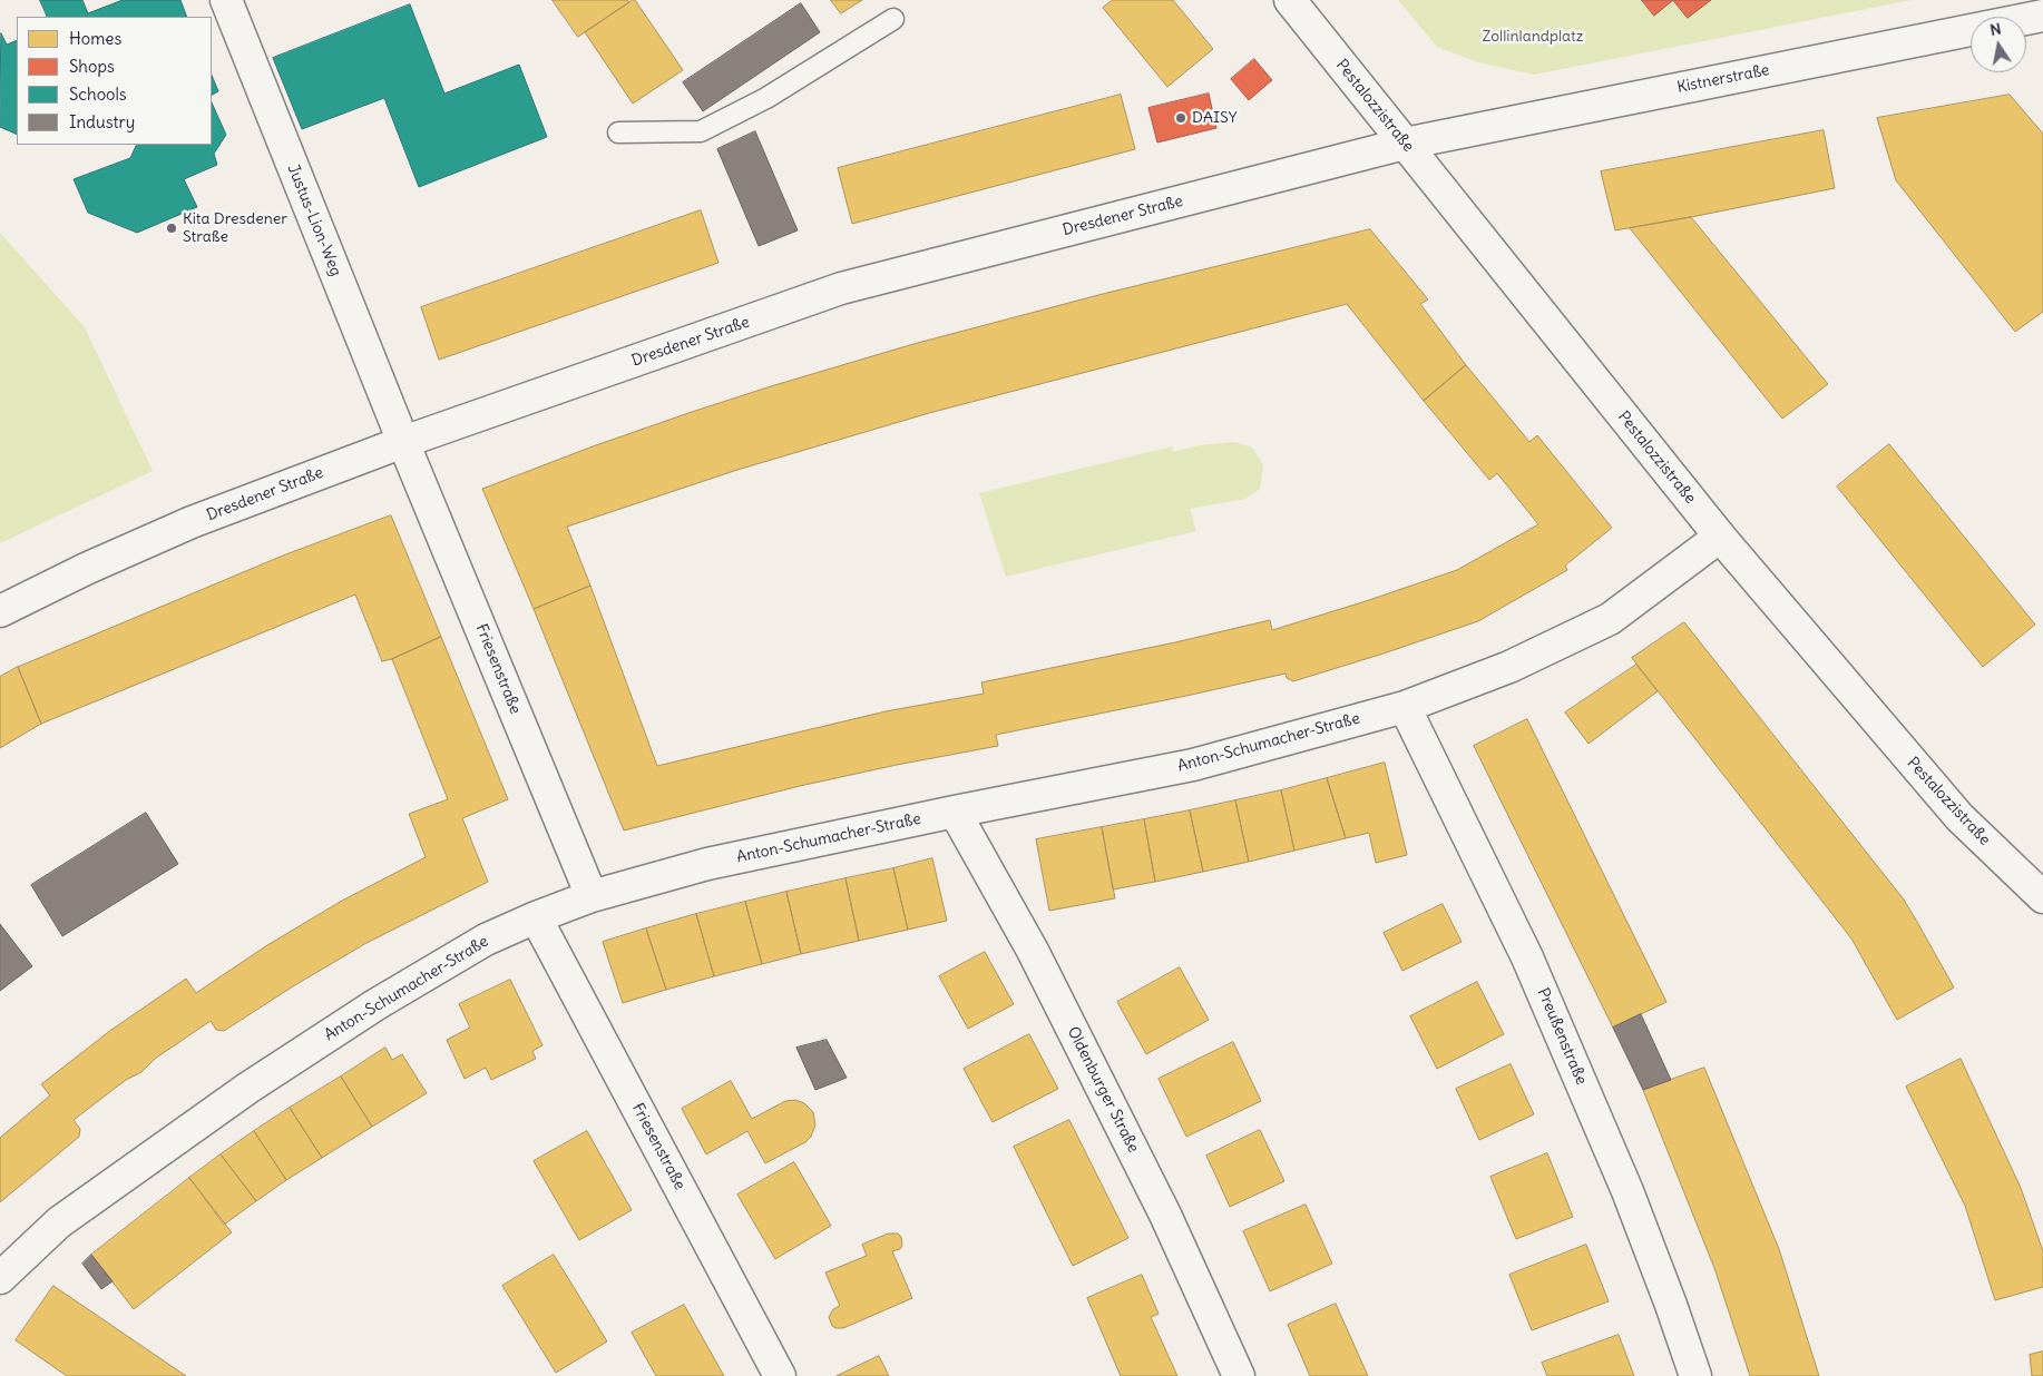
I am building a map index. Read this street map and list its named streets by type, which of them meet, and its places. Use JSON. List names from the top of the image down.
{
  "streets": {
    "street": [
      "Kistnerstraße",
      "Pestalozzistraße",
      "Dresdener Straße",
      "Justus-Lion-Weg",
      "Friesenstraße",
      "Anton-Schumacher-Straße",
      "Preußenstraße",
      "Oldenburger Straße"
    ]
  },
  "crossings": [
    ["Kistnerstraße", "Pestalozzistraße"],
    ["Kistnerstraße", "Dresdener Straße"],
    ["Pestalozzistraße", "Dresdener Straße"],
    ["Pestalozzistraße", "Anton-Schumacher-Straße"],
    ["Dresdener Straße", "Justus-Lion-Weg"],
    ["Dresdener Straße", "Friesenstraße"],
    ["Justus-Lion-Weg", "Friesenstraße"],
    ["Friesenstraße", "Anton-Schumacher-Straße"],
    ["Anton-Schumacher-Straße", "Preußenstraße"],
    ["Anton-Schumacher-Straße", "Oldenburger Straße"]
  ],
  "parks": ["Zollinlandplatz"],
  "places": ["DAISY", "Kita Dresdener Straße"],
  "legend": [
    "Homes",
    "Shops",
    "Schools",
    "Industry"
  ],
  "north": "top"
}
